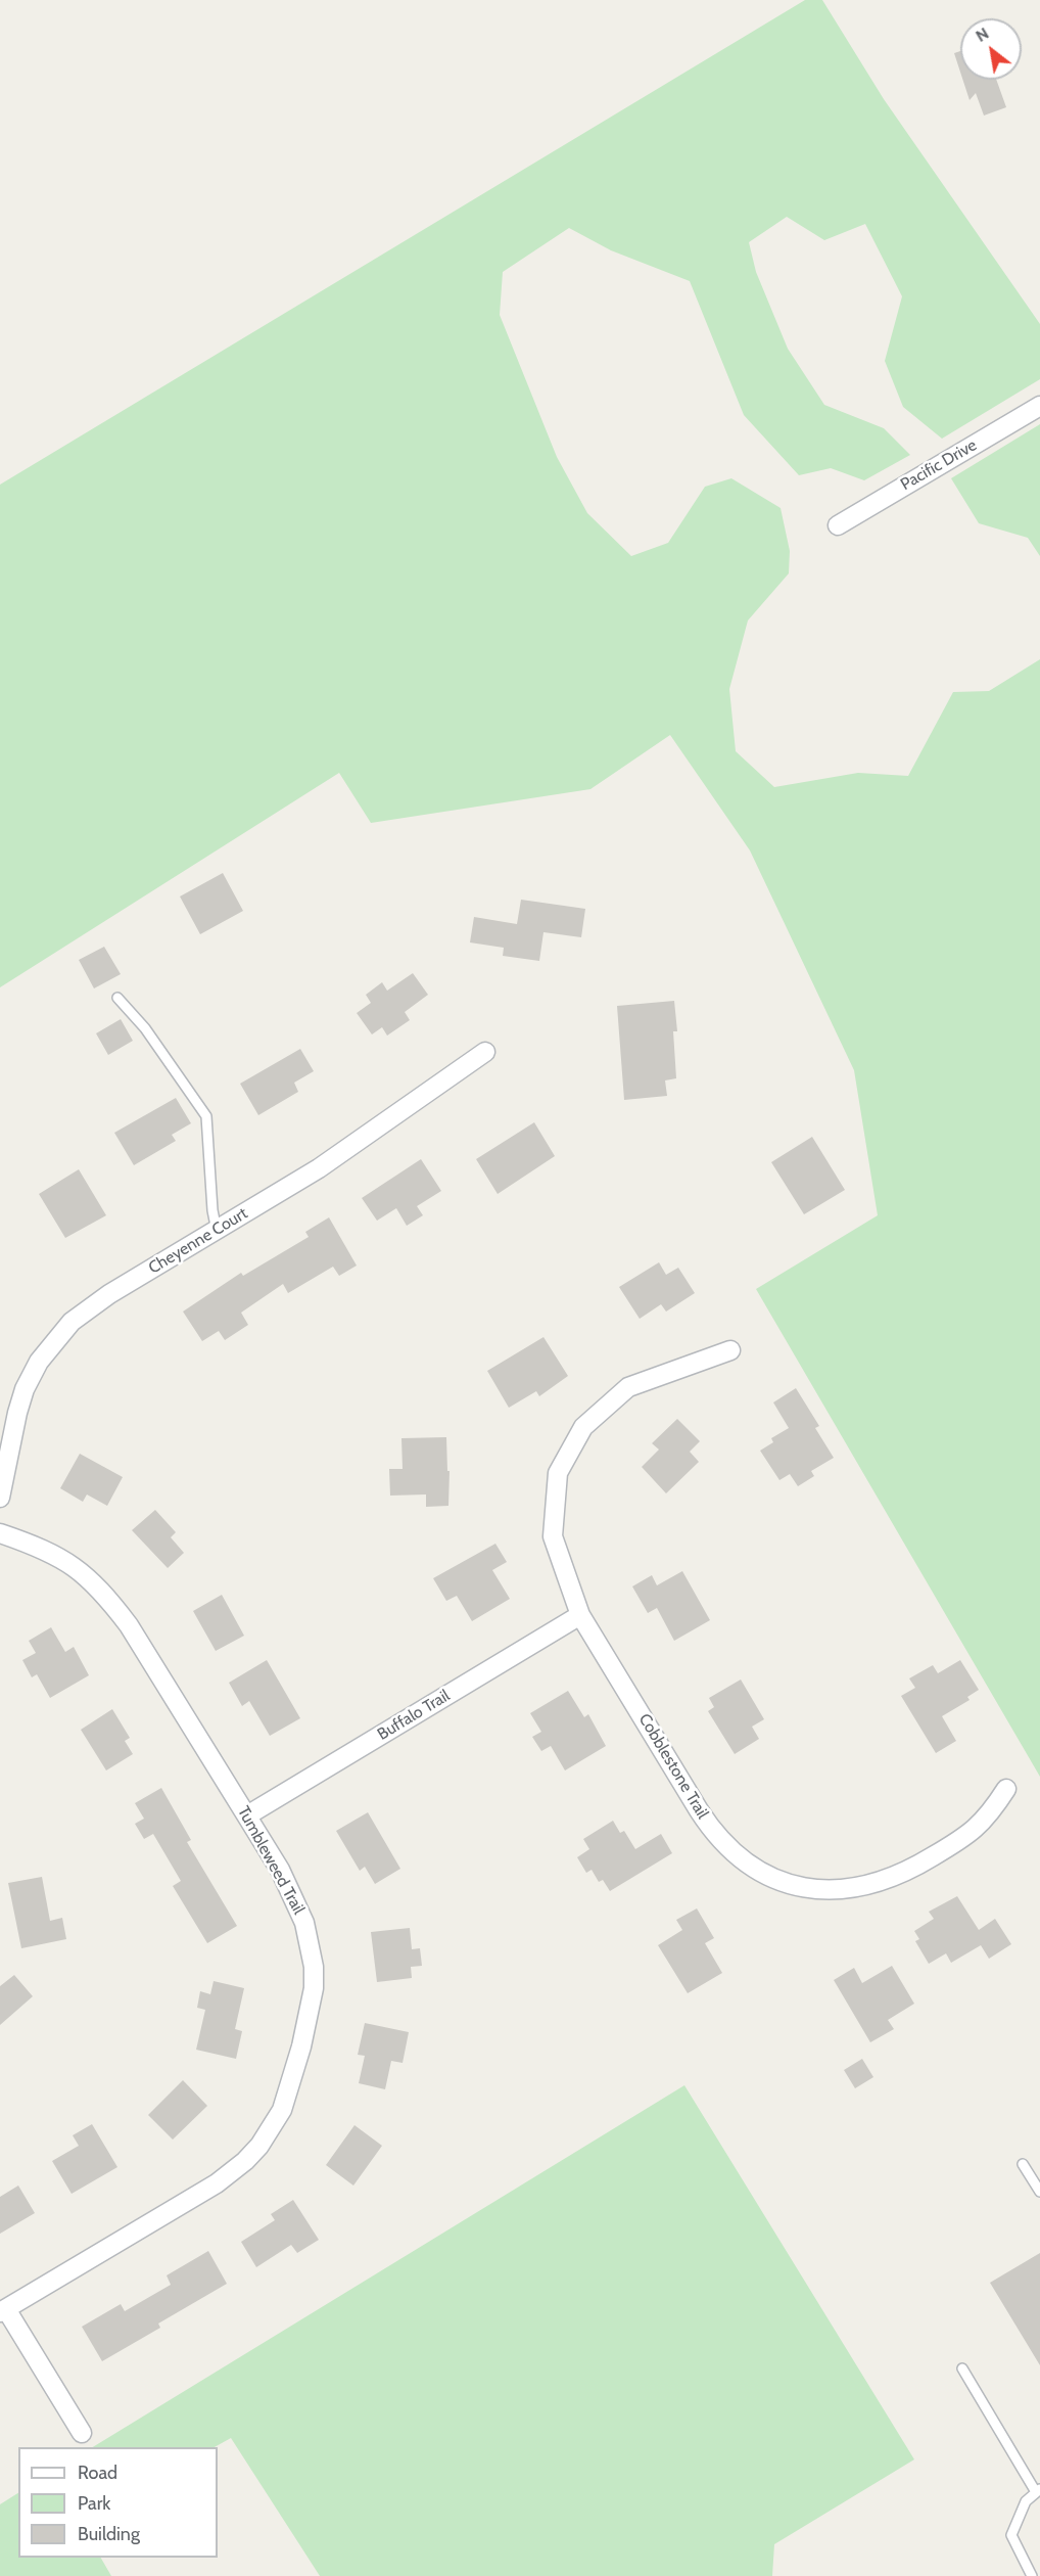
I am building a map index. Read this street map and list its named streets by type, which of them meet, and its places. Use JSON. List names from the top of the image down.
{
  "streets": {
    "street": [
      "Pacific Drive",
      "Cheyenne Court",
      "Buffalo Trail",
      "Cobblestone Trail",
      "Tumbleweed Trail"
    ]
  },
  "crossings": [
    ["Buffalo Trail", "Cobblestone Trail"],
    ["Buffalo Trail", "Tumbleweed Trail"]
  ],
  "legend": ["Road", "Park", "Building"],
  "north": "top left"
}
